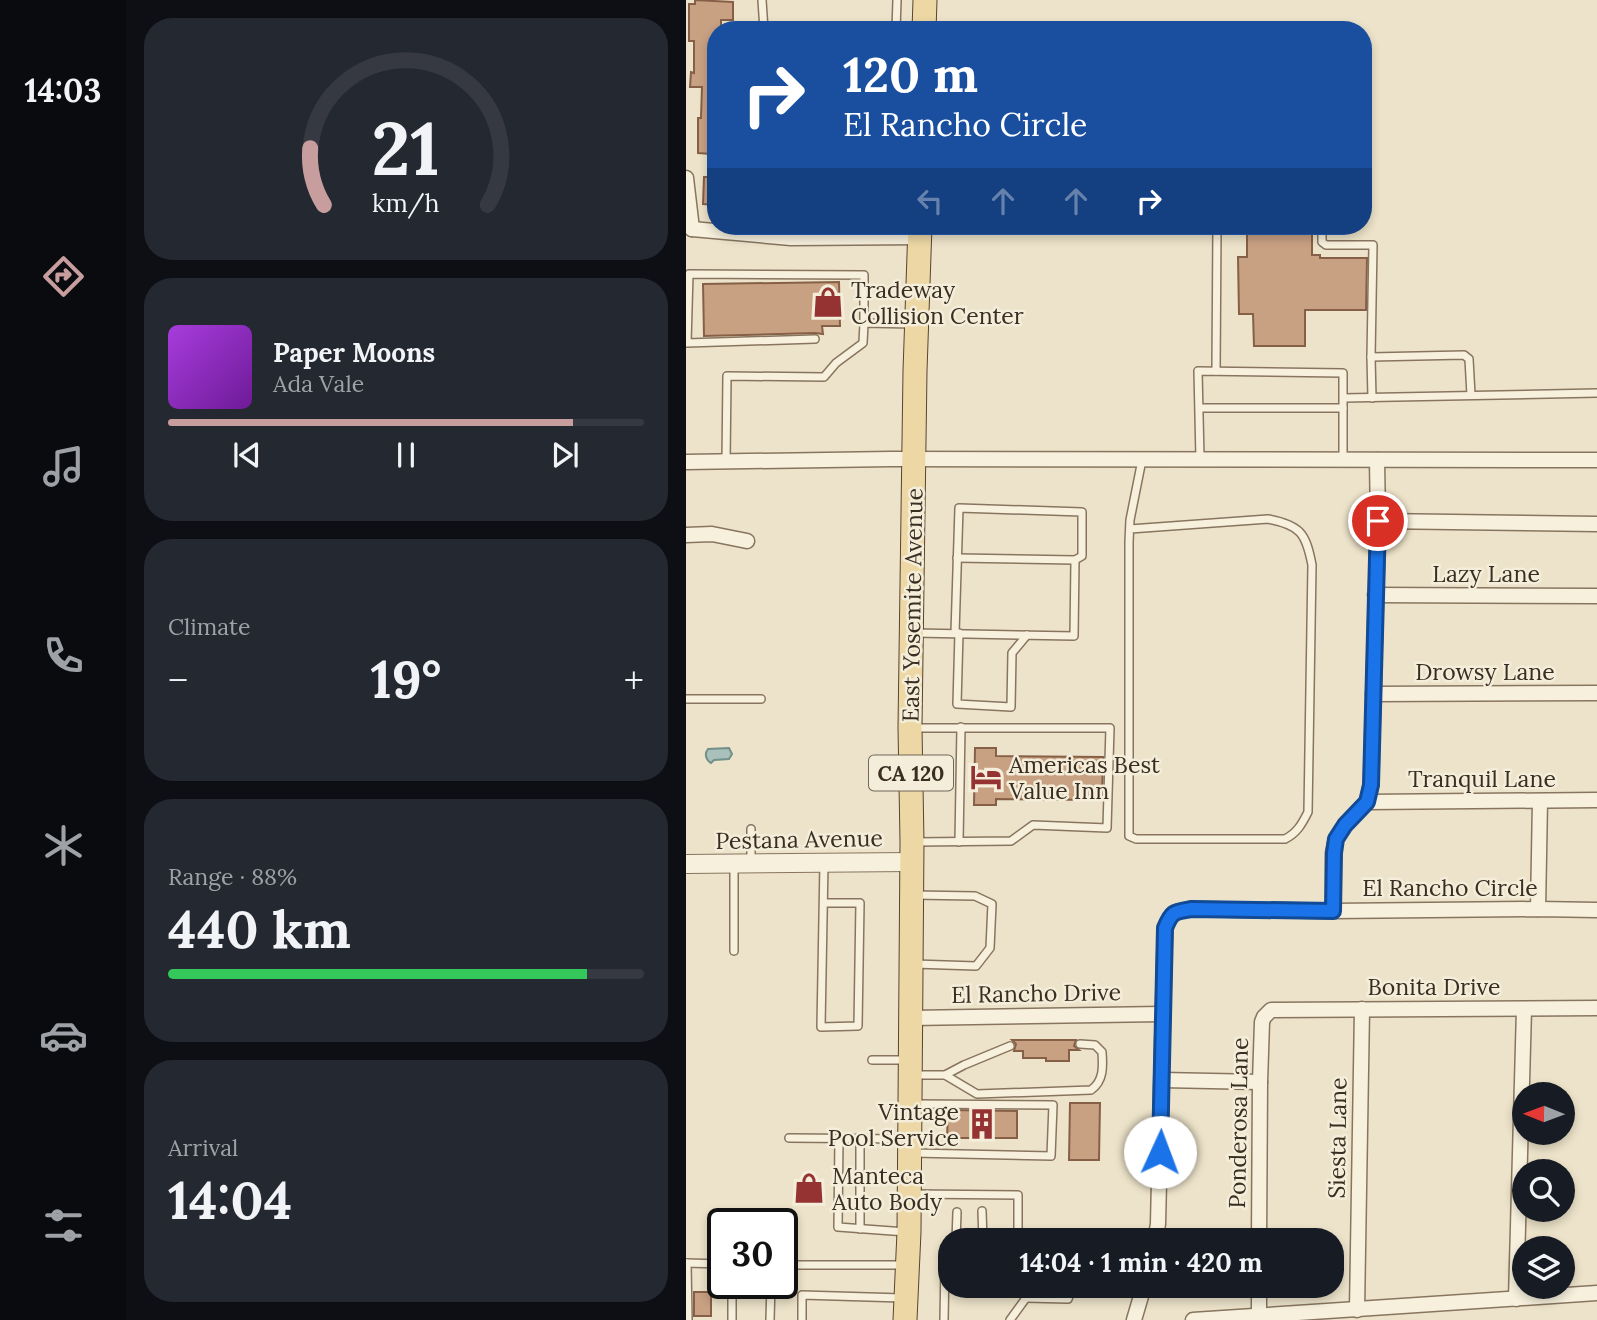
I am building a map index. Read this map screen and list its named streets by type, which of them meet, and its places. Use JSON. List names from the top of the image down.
{
  "streets": {
    "main road": ["East Yosemite Avenue", "CA 120"],
    "street": [
      "Lazy Lane",
      "Drowsy Lane",
      "Tranquil Lane",
      "Pestana Avenue",
      "El Rancho Circle",
      "Bonita Drive",
      "El Rancho Drive",
      "Ponderosa Lane",
      "Siesta Lane"
    ]
  },
  "crossings": [
    ["East Yosemite Avenue", "Pestana Avenue"],
    ["East Yosemite Avenue", "El Rancho Drive"],
    ["El Rancho Circle", "El Rancho Drive"],
    ["Bonita Drive", "Ponderosa Lane"],
    ["Bonita Drive", "Siesta Lane"]
  ],
  "places": {
    "shop": ["Tradeway Collision Center", "Manteca Auto Body"],
    "hotel": ["Americas Best Value Inn"],
    "building": ["Vintage Pool Service"]
  },
  "north": "left",
  "page": {
    "tabs": "14:03",
    "turn": ["120 m", "El Rancho Circle"],
    "song": ["Paper Moons", "Ada Vale"],
    "tile": [
      "Climate",
      ["Range · 88%", "440 km"],
      ["Arrival", "14:04"]
    ],
    "heat": ["−", "19°", "+"],
    "limit": "30",
    "trip": "14:04 · 1 min · 420 m",
    "gauge": ["21", "km/h"]
  }
}
